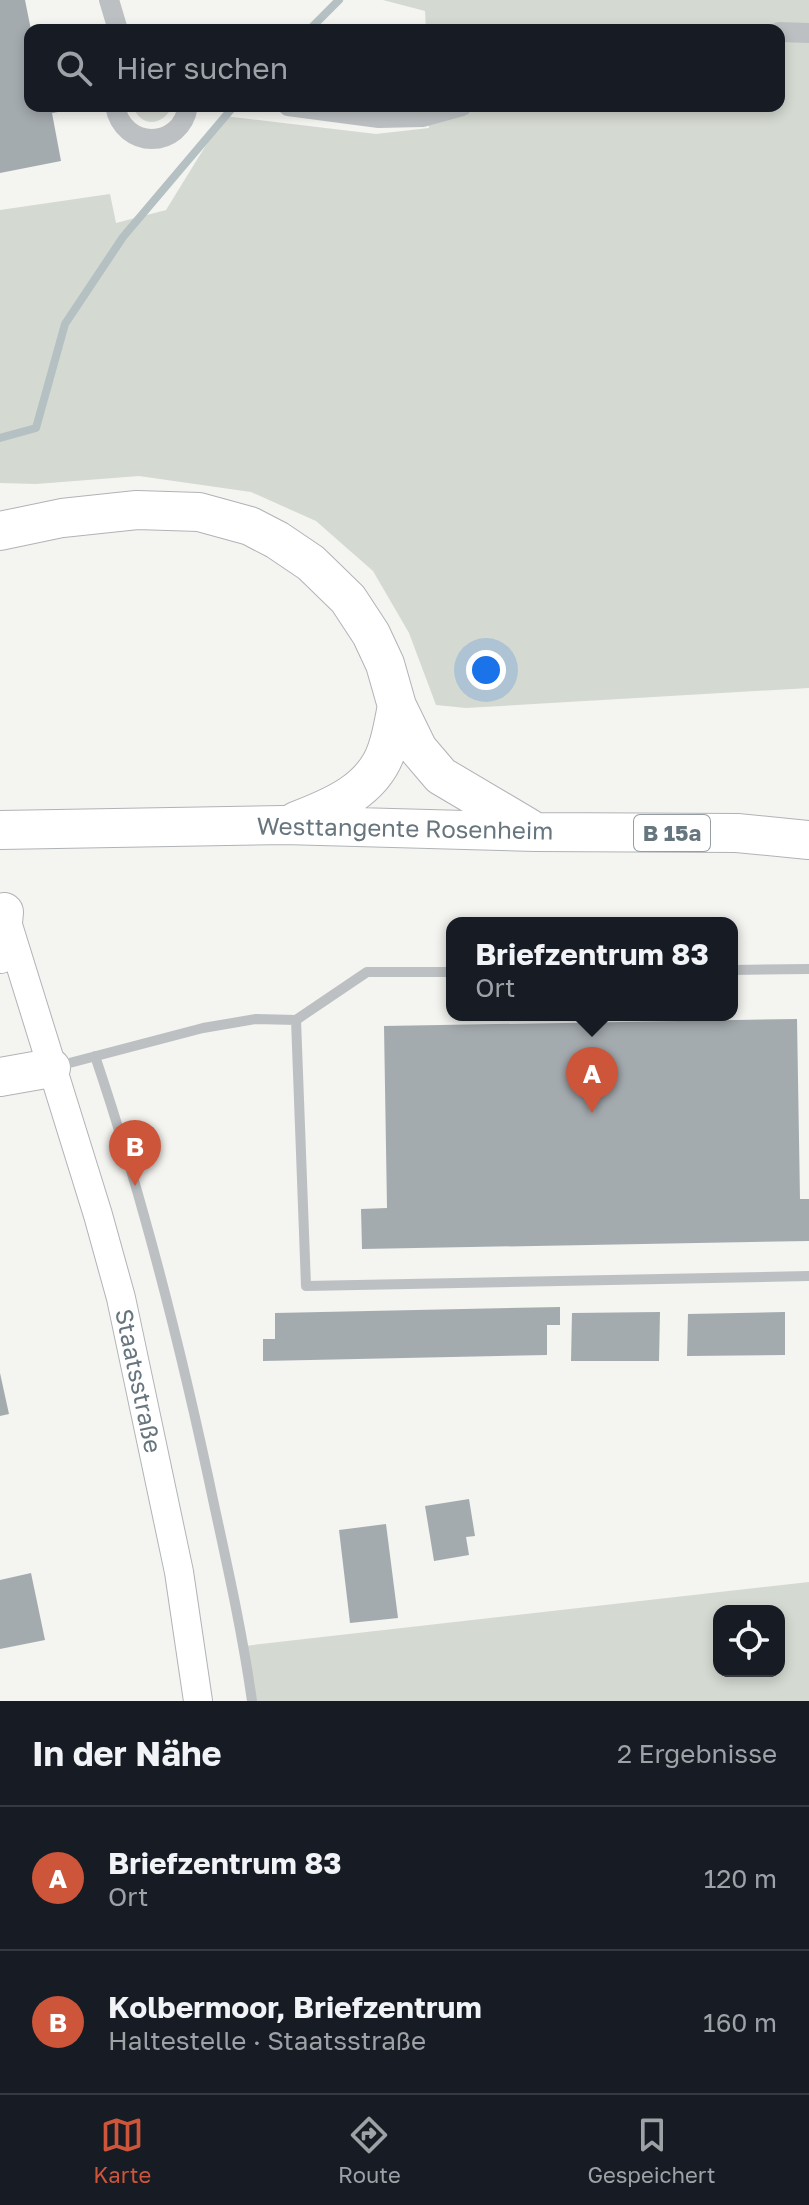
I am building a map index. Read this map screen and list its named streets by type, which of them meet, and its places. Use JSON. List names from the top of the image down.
{
  "streets": {
    "highway": ["Westtangente Rosenheim", "B 15a"],
    "main road": ["Staatsstraße"]
  },
  "page": {
    "search": "Hier suchen",
    "popup": ["Briefzentrum 83", "Ort"],
    "pins": ["A", "B"],
    "heading": ["In der Nähe", "2 Ergebnisse"],
    "list": [
      {
        "mark": "A",
        "name": "Briefzentrum 83",
        "note": "Ort",
        "value": "120 m"
      },
      {
        "mark": "B",
        "name": "Kolbermoor, Briefzentrum",
        "note": "Haltestelle · Staatsstraße",
        "value": "160 m"
      }
    ],
    "nav": ["Karte", "Route", "Gespeichert"]
  }
}
